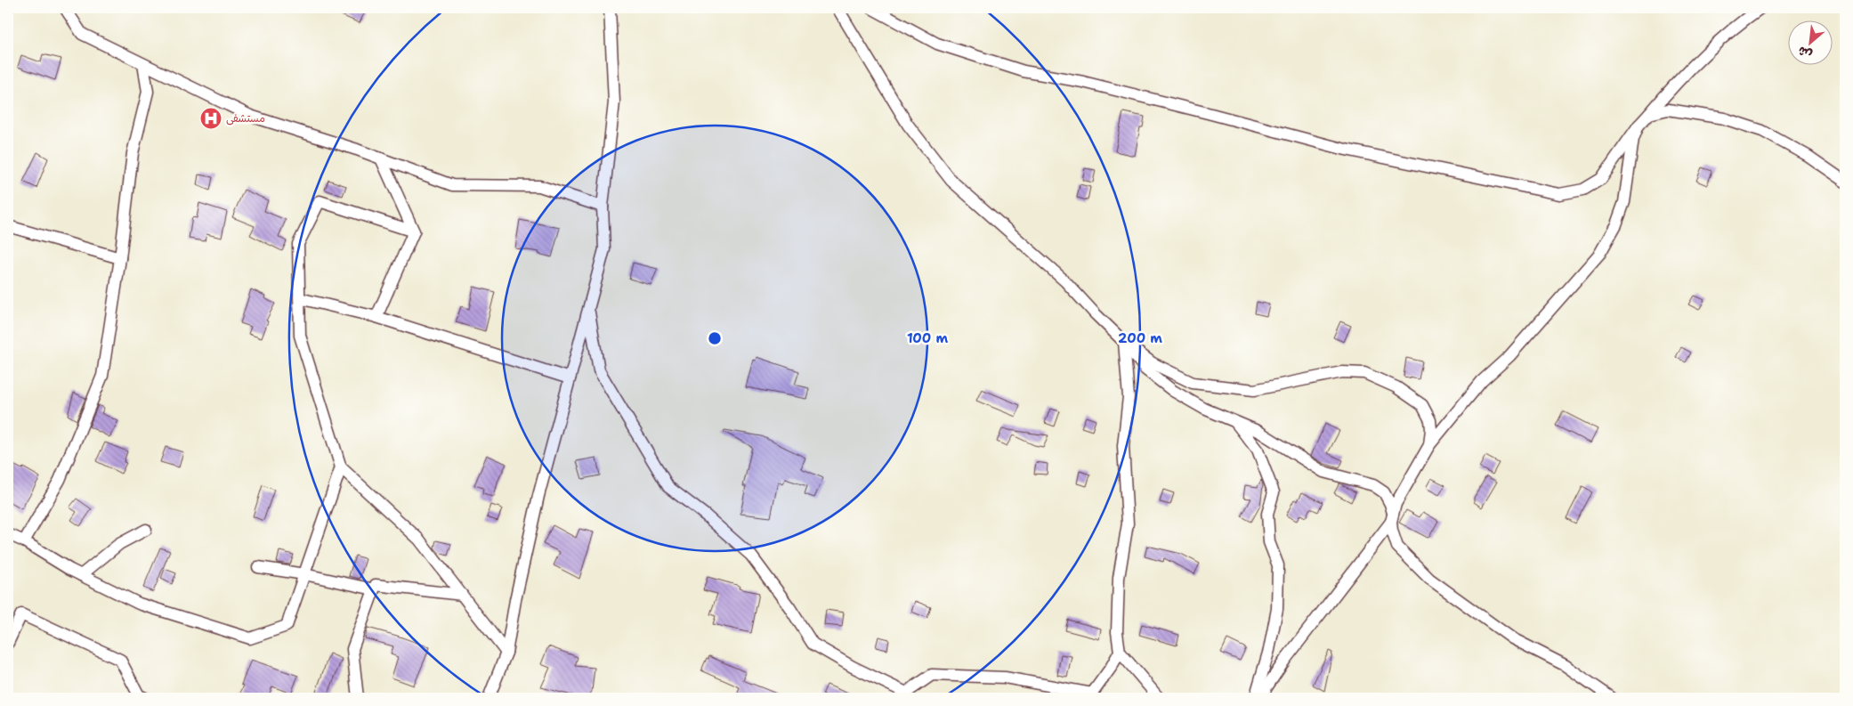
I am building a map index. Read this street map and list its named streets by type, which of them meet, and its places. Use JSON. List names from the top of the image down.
{
  "places": {
    "hospital": ["مستشفى"]
  },
  "north": "bottom left",
  "rings": ["100 m", "200 m"]
}
